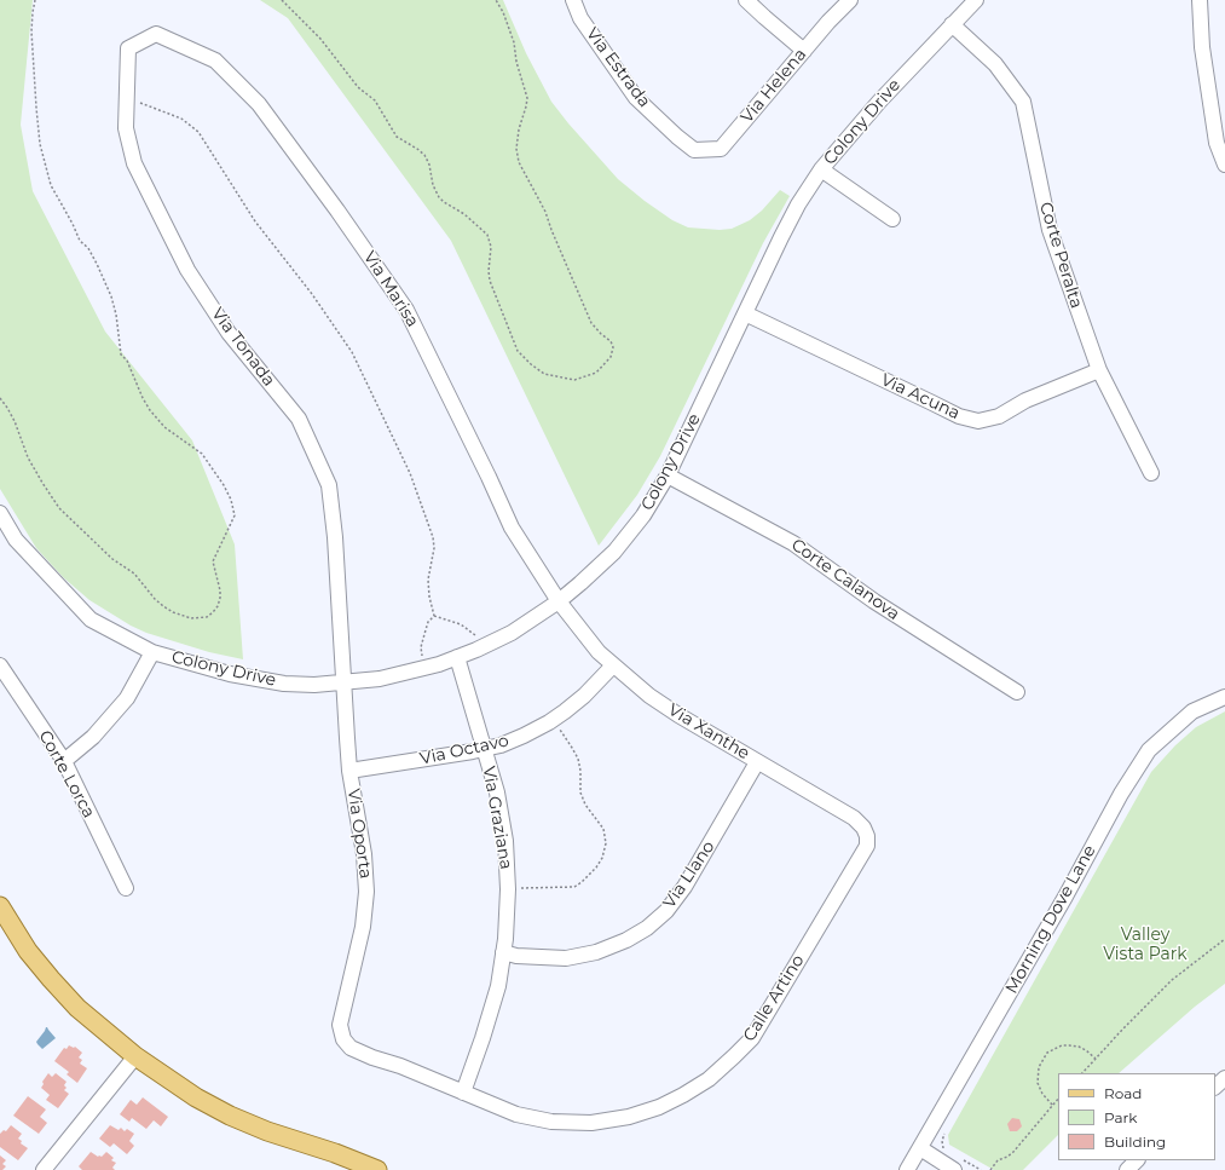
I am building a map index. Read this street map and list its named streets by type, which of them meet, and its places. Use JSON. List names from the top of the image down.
{
  "streets": {
    "street": [
      "Via Estrada",
      "Via Helena",
      "Colony Drive",
      "Corte Peralta",
      "Via Marisa",
      "Via Tonada",
      "Via Acuna",
      "Corte Calanova",
      "Via Xanthe",
      "Via Octavo",
      "Corte Lorca",
      "Via Graziana",
      "Via Oporta",
      "Via Llano",
      "Morning Dove Lane",
      "Calle Artino"
    ]
  },
  "crossings": [
    ["Via Estrada", "Via Helena"],
    ["Colony Drive", "Corte Peralta"],
    ["Colony Drive", "Via Marisa"],
    ["Colony Drive", "Via Tonada"],
    ["Colony Drive", "Via Acuna"],
    ["Colony Drive", "Corte Calanova"],
    ["Colony Drive", "Via Xanthe"],
    ["Colony Drive", "Via Graziana"],
    ["Colony Drive", "Via Oporta"],
    ["Corte Peralta", "Via Acuna"],
    ["Via Marisa", "Via Tonada"],
    ["Via Marisa", "Via Xanthe"],
    ["Via Tonada", "Via Oporta"],
    ["Via Xanthe", "Via Octavo"],
    ["Via Xanthe", "Via Llano"],
    ["Via Xanthe", "Calle Artino"],
    ["Via Octavo", "Via Graziana"],
    ["Via Octavo", "Via Oporta"],
    ["Via Graziana", "Via Llano"],
    ["Via Graziana", "Calle Artino"],
    ["Via Oporta", "Calle Artino"]
  ],
  "parks": ["Valley Vista Park"],
  "legend": ["Road", "Park", "Building"]
}
